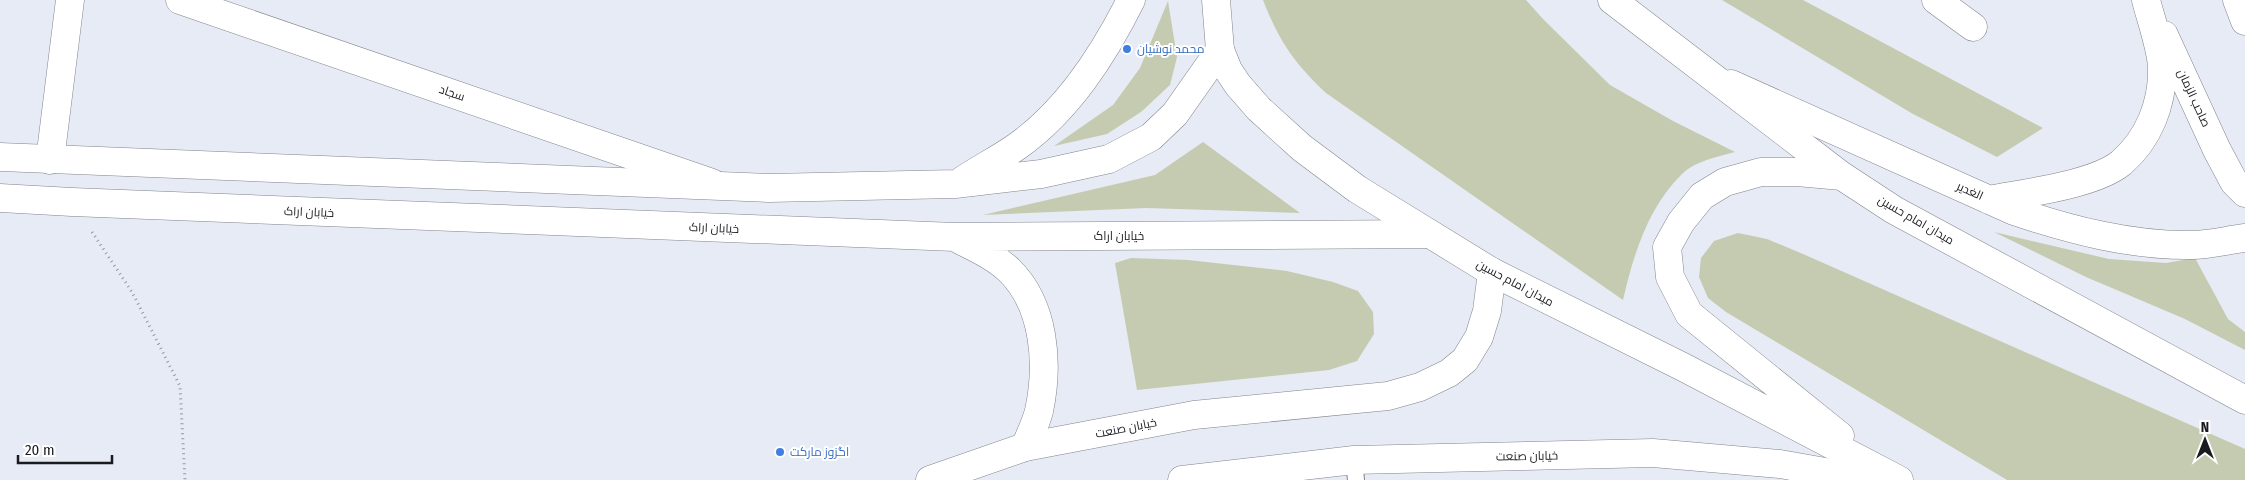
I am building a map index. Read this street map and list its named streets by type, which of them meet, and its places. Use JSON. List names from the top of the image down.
{
  "streets": {
    "main road": [
      "سجاد",
      "صاحب الزمان",
      "الغدیر",
      "خیابان اراک",
      "میدان امام حسین",
      "خیابان صنعت"
    ]
  },
  "crossings": [
    ["الغدیر", "میدان امام حسین"],
    ["خیابان اراک", "میدان امام حسین"],
    ["میدان امام حسین", "خیابان صنعت"]
  ],
  "places": ["محمد نوشیان", "اگزوز مارکت"],
  "scale_bar": "20 m",
  "north": "top"
}
